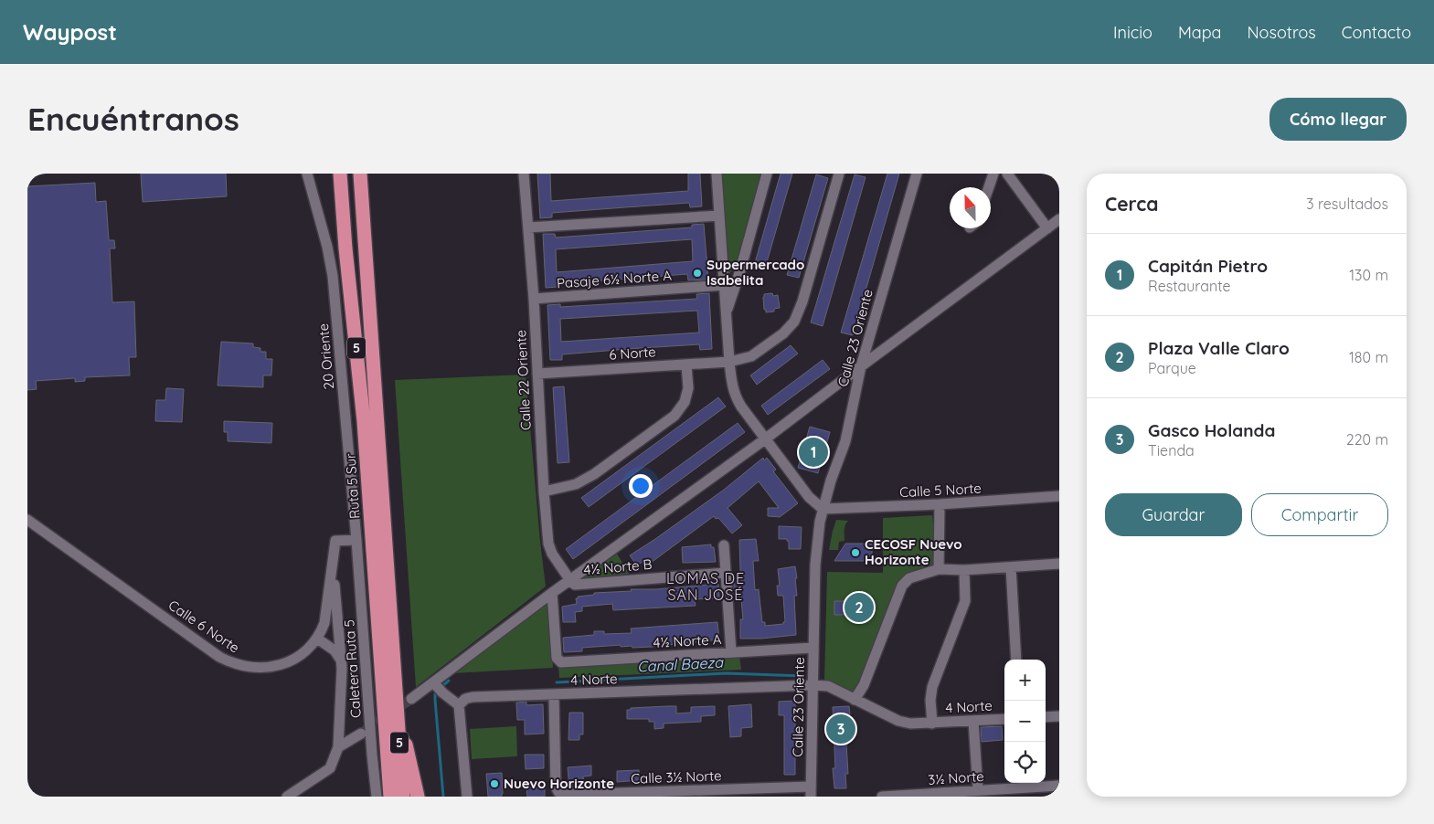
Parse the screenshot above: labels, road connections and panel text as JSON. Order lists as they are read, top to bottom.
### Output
{
  "streets": {
    "highway": ["5", "Ruta 5 Sur"],
    "street": [
      "Pasaje 6½ Norte A",
      "Calle 23 Oriente",
      "6 Norte",
      "20 Oriente",
      "Calle 22 Oriente",
      "Calle 5 Norte",
      "4½ Norte B",
      "Calle 6 Norte",
      "4½ Norte A",
      "Caletera Ruta 5",
      "4 Norte",
      "Calle 3½ Norte",
      "3½ Norte"
    ]
  },
  "crossings": [
    ["Pasaje 6½ Norte A", "Calle 22 Oriente"],
    ["Calle 23 Oriente", "Calle 5 Norte"],
    ["Calle 23 Oriente", "4½ Norte A"],
    ["Calle 23 Oriente", "4 Norte"],
    ["Calle 23 Oriente", "Calle 3½ Norte"],
    ["6 Norte", "Calle 22 Oriente"],
    ["20 Oriente", "Calle 6 Norte"],
    ["20 Oriente", "Caletera Ruta 5"],
    ["Calle 22 Oriente", "4½ Norte B"],
    ["Calle 6 Norte", "Caletera Ruta 5"],
    ["4 Norte", "Calle 3½ Norte"]
  ],
  "districts": ["LOMAS DE SAN JOSÉ"],
  "water": ["Canal Baeza"],
  "places": ["Supermercado Isabelita", "CECOSF Nuevo Horizonte", "Nuevo Horizonte"],
  "north": "top",
  "page": {
    "header": "Waypost",
    "nav": [
      "Inicio",
      "Mapa",
      "Nosotros",
      "Contacto"
    ],
    "buttons": [
      "Cómo llegar",
      ["Guardar", "Compartir"]
    ],
    "title": "Encuéntranos",
    "heading": ["Cerca", "3 resultados"],
    "list": [
      {
        "mark": "1",
        "name": "Capitán Pietro",
        "note": "Restaurante",
        "value": "130 m"
      },
      {
        "mark": "2",
        "name": "Plaza Valle Claro",
        "note": "Parque",
        "value": "180 m"
      },
      {
        "mark": "3",
        "name": "Gasco Holanda",
        "note": "Tienda",
        "value": "220 m"
      }
    ],
    "pins": ["1", "2", "3"],
    "map_buttons": ["+", "−"]
  }
}
